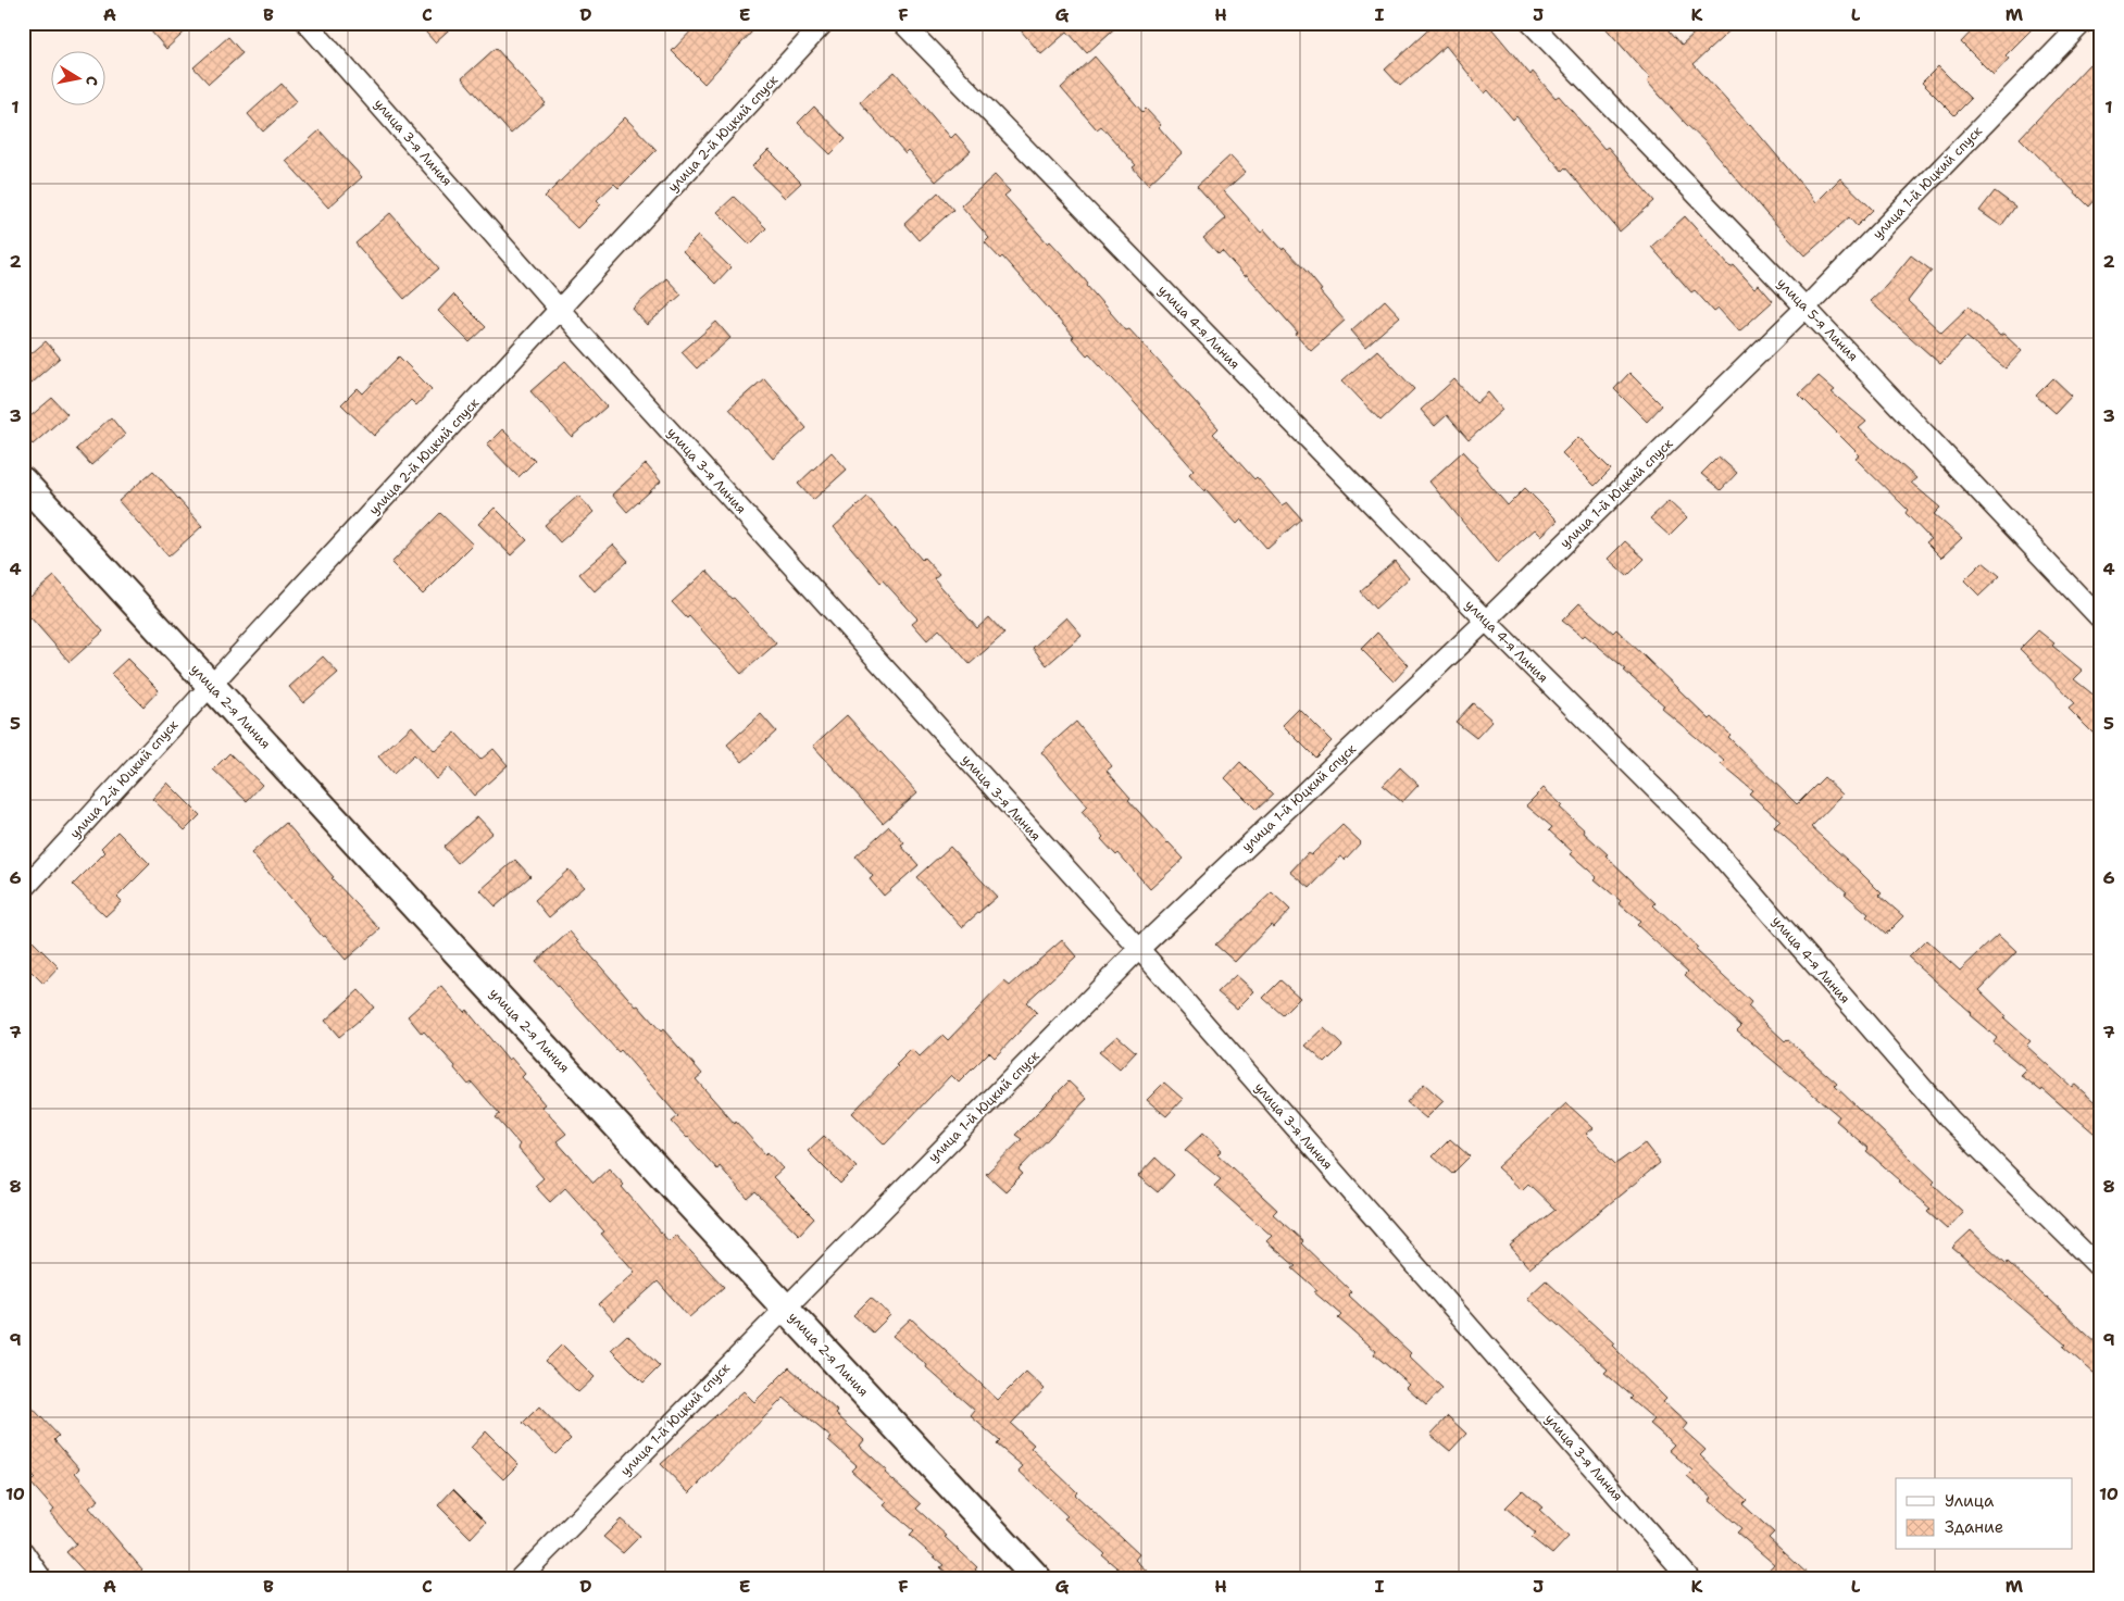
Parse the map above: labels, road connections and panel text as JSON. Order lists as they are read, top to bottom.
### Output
{
  "streets": {
    "street": [
      "улица 2-й Юцкий спуск",
      "улица 3-я Линия",
      "улица 1-й Юцкий спуск",
      "улица 5-я Линия",
      "улица 4-я Линия",
      "улица 2-я Линия"
    ]
  },
  "crossings": [
    ["улица 2-й Юцкий спуск", "улица 3-я Линия"],
    ["улица 2-й Юцкий спуск", "улица 2-я Линия"],
    ["улица 3-я Линия", "улица 1-й Юцкий спуск"],
    ["улица 1-й Юцкий спуск", "улица 5-я Линия"],
    ["улица 1-й Юцкий спуск", "улица 4-я Линия"],
    ["улица 1-й Юцкий спуск", "улица 2-я Линия"]
  ],
  "legend": ["Улица", "Здание"],
  "north": "right",
  "grid": {
    "columns": [
      "A",
      "B",
      "C",
      "D",
      "E",
      "F",
      "G",
      "H",
      "I",
      "J",
      "K",
      "L",
      "M"
    ],
    "rows": [
      "1",
      "2",
      "3",
      "4",
      "5",
      "6",
      "7",
      "8",
      "9",
      "10"
    ]
  }
}
